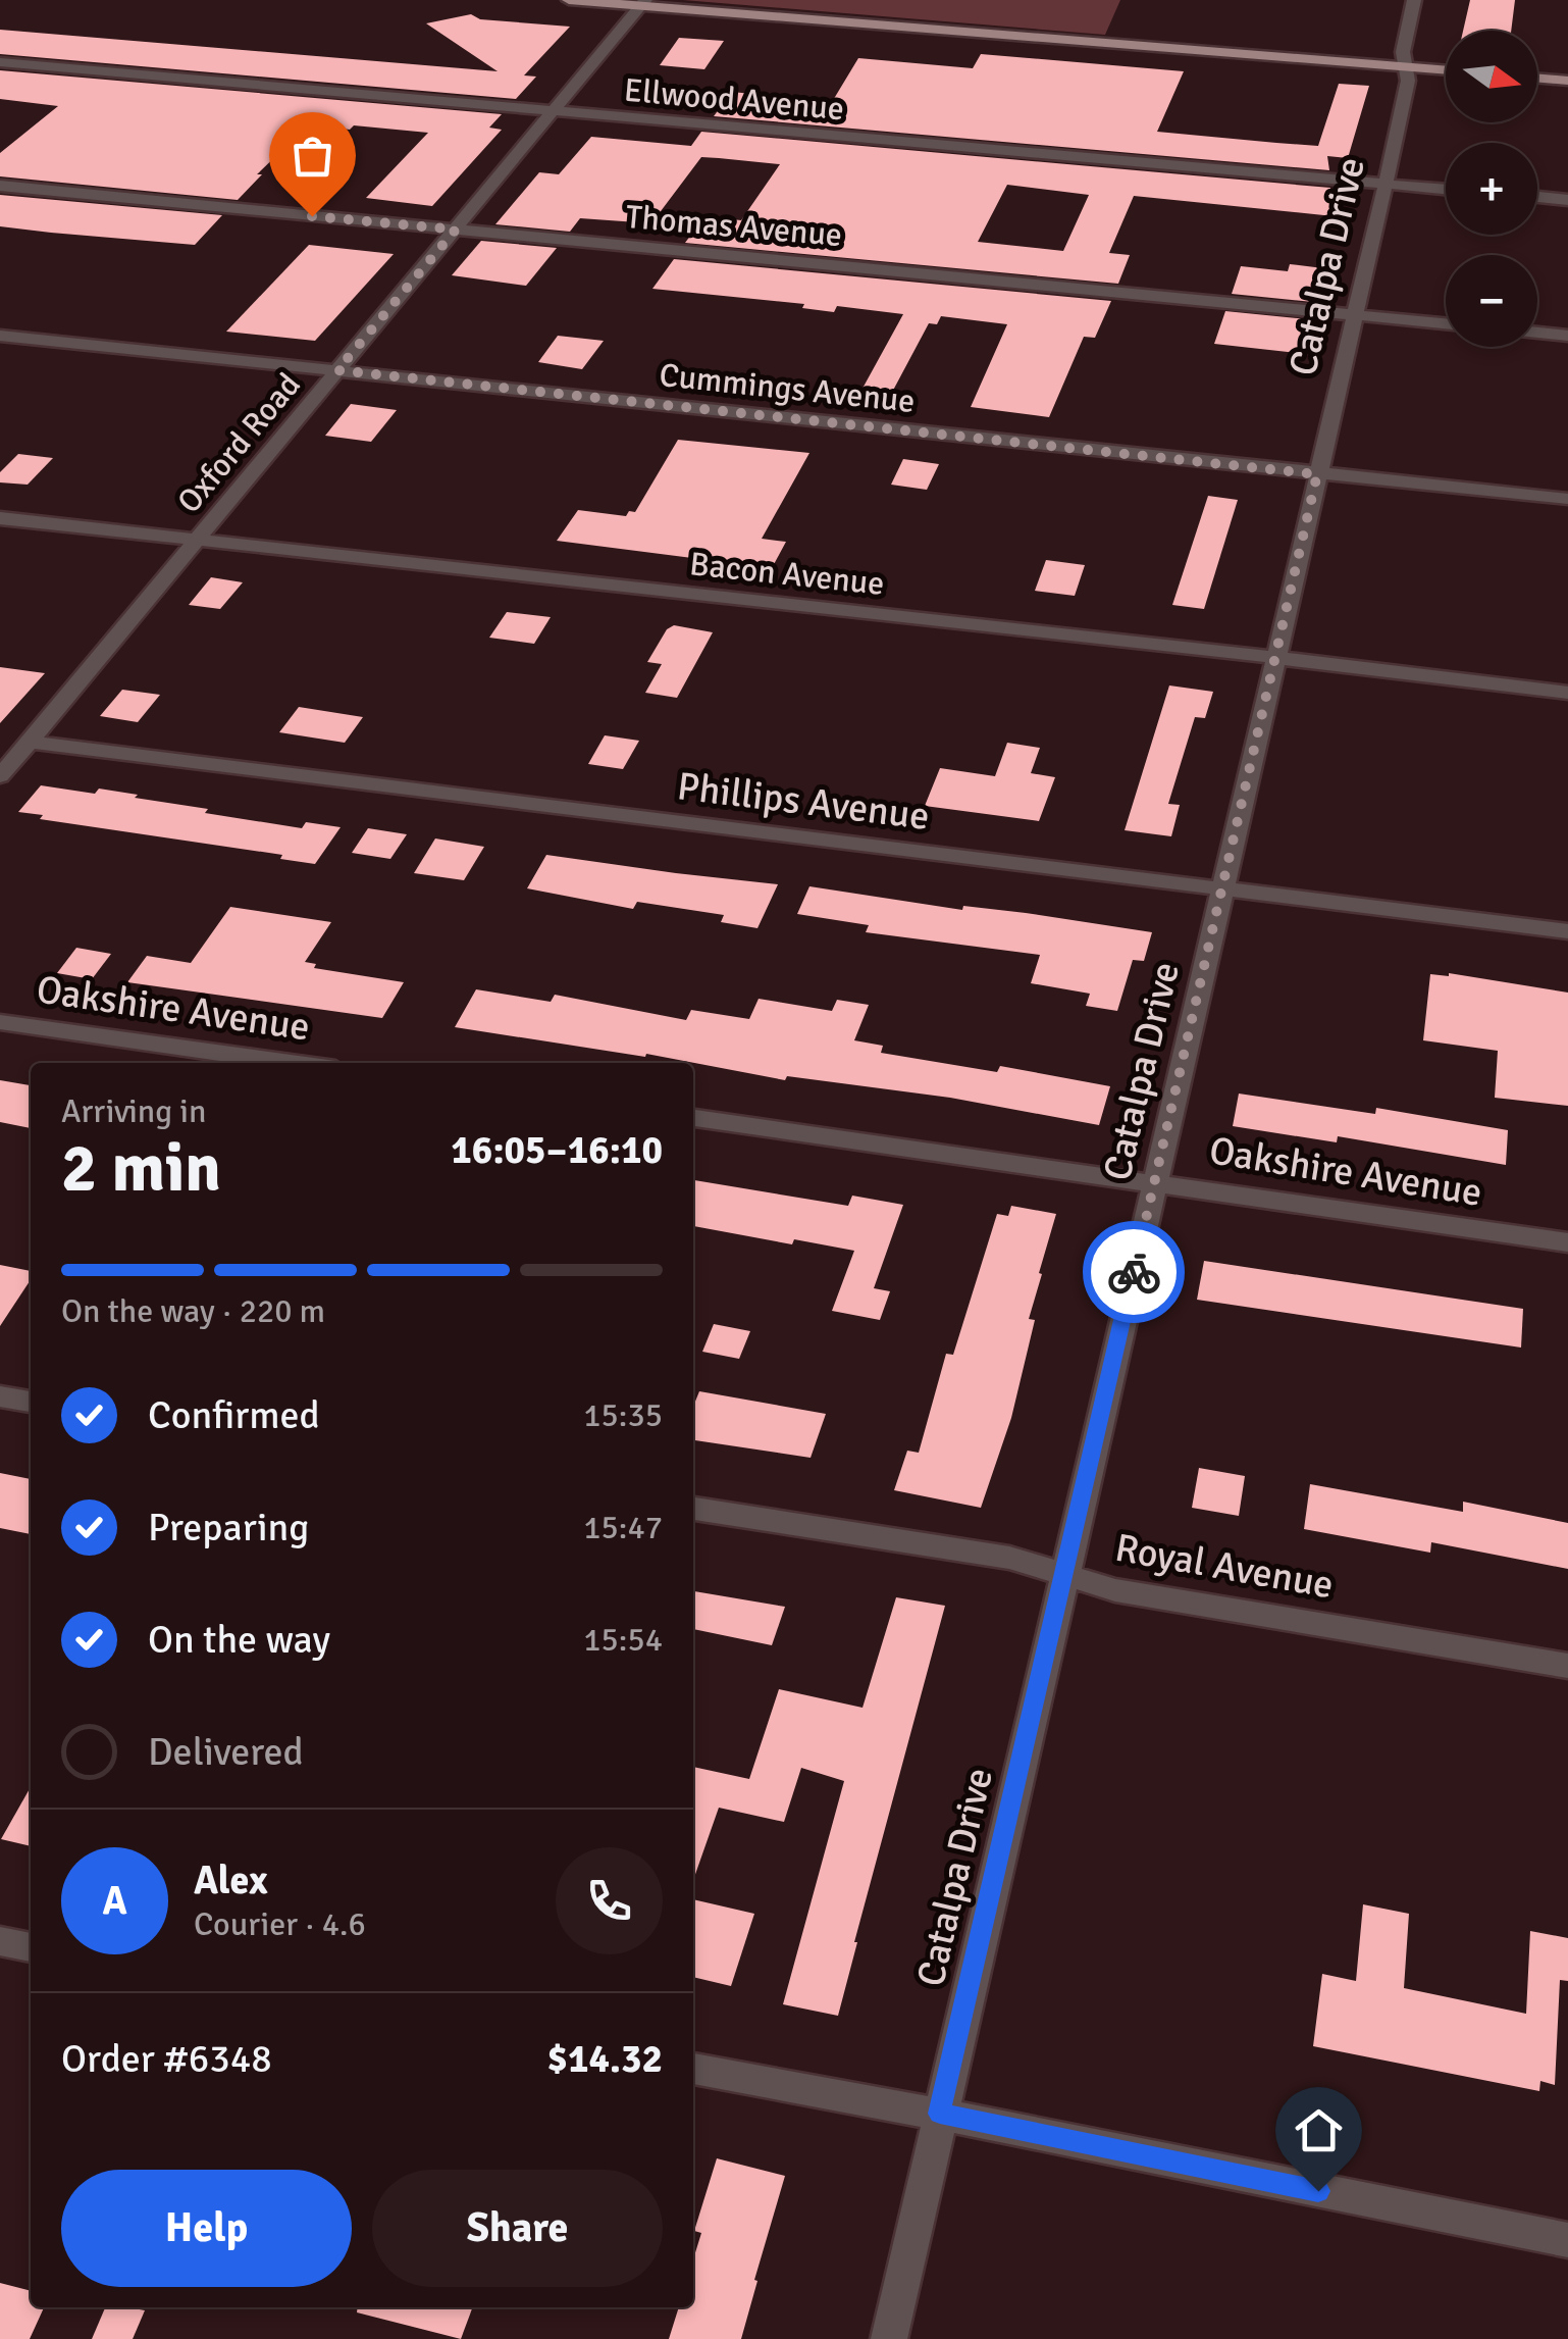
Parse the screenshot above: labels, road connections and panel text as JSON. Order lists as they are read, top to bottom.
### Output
{
  "streets": {
    "street": [
      "Ellwood Avenue",
      "Thomas Avenue",
      "Catalpa Drive",
      "Cummings Avenue",
      "Oxford Road",
      "Bacon Avenue",
      "Phillips Avenue",
      "Oakshire Avenue",
      "Royal Avenue"
    ]
  },
  "crossings": [
    ["Ellwood Avenue", "Catalpa Drive"],
    ["Ellwood Avenue", "Oxford Road"],
    ["Thomas Avenue", "Catalpa Drive"],
    ["Thomas Avenue", "Oxford Road"],
    ["Catalpa Drive", "Cummings Avenue"],
    ["Catalpa Drive", "Bacon Avenue"],
    ["Catalpa Drive", "Phillips Avenue"],
    ["Catalpa Drive", "Oakshire Avenue"],
    ["Catalpa Drive", "Royal Avenue"],
    ["Cummings Avenue", "Oxford Road"],
    ["Oxford Road", "Bacon Avenue"],
    ["Oxford Road", "Phillips Avenue"]
  ],
  "north": "right",
  "page": {
    "map_buttons": ["+", "−"],
    "heading": ["2 min", "Arriving in", "16:05–16:10"],
    "panel": [
      "Alex",
      "Courier · 4.6",
      "Order #6348",
      "$14.32"
    ],
    "bar": "On the way · 220 m",
    "list": [
      ["Confirmed", "15:35"],
      ["Preparing", "15:47"],
      ["On the way", "15:54"],
      "Delivered"
    ],
    "round": "A",
    "buttons": ["Help", "Share"]
  }
}
